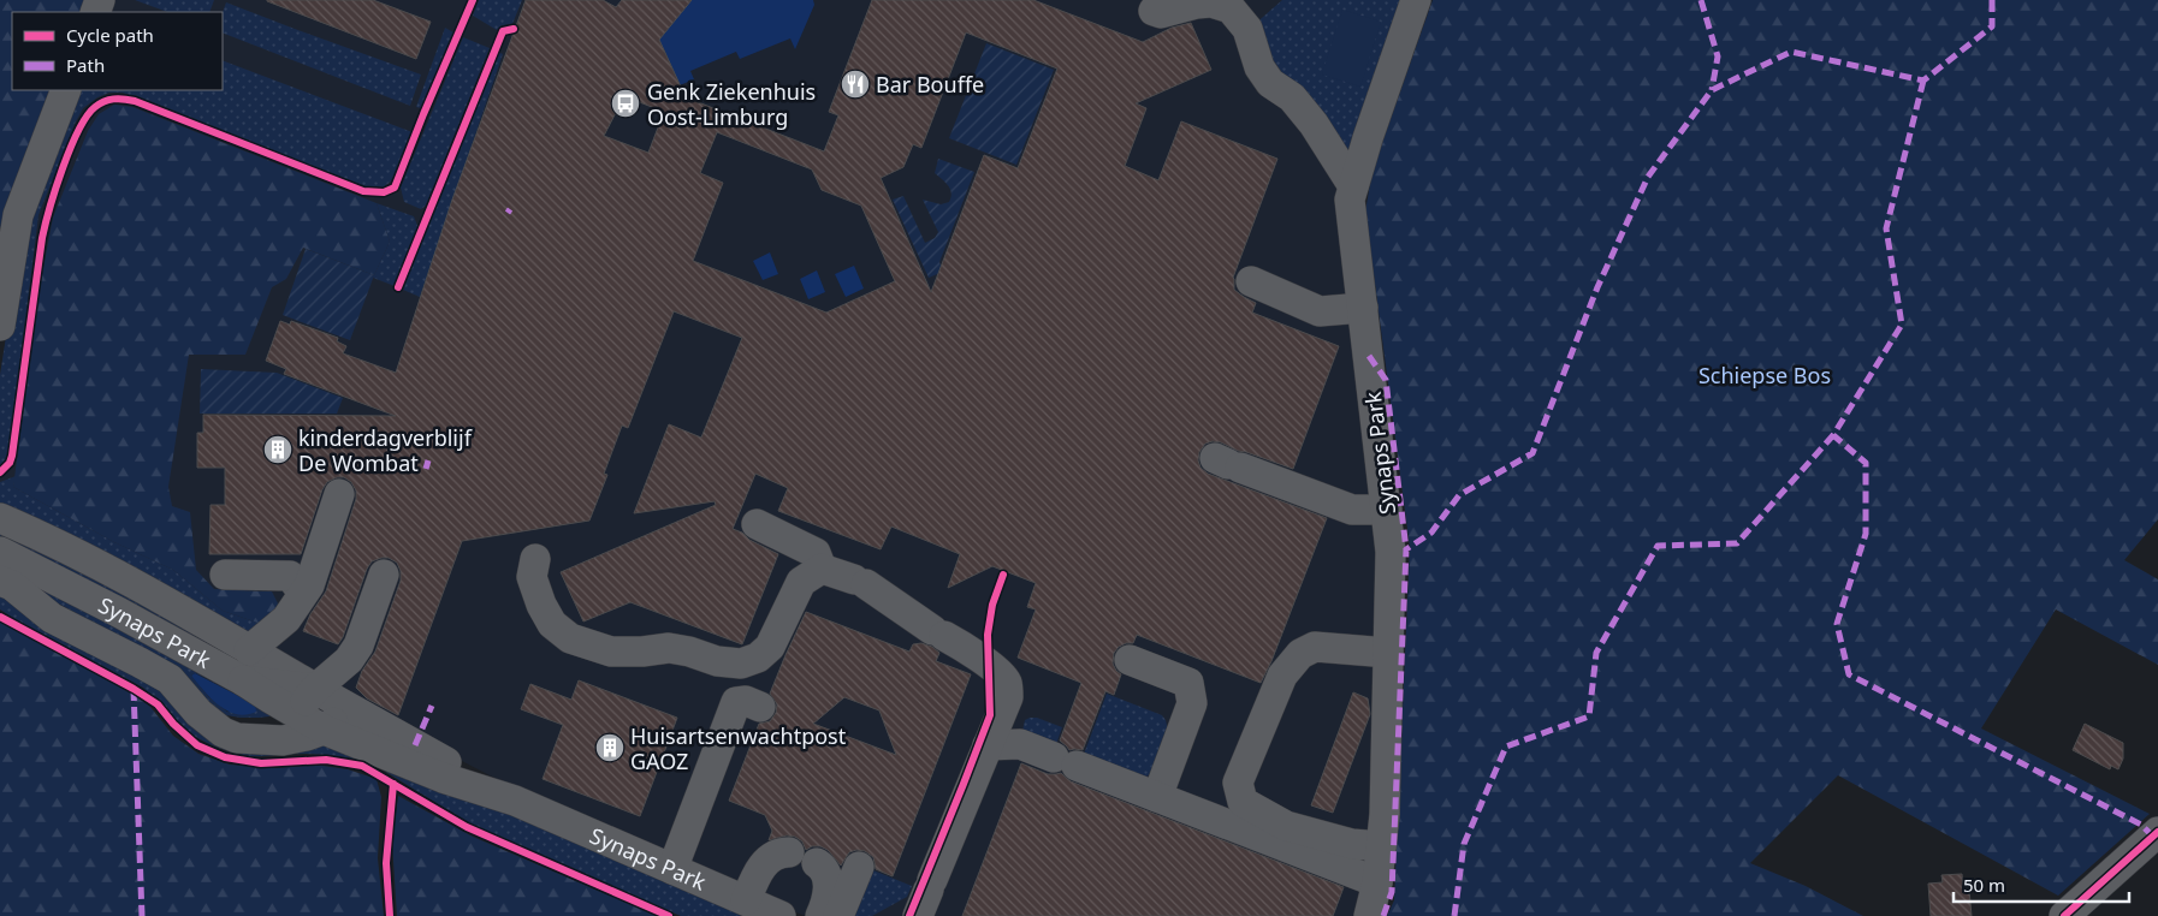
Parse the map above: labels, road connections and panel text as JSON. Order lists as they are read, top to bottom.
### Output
{
  "streets": {
    "street": ["Synaps Park"]
  },
  "parks": ["Schiepse Bos"],
  "places": {
    "restaurant": ["Bar Bouffe"],
    "bus stop": ["Genk Ziekenhuis Oost-Limburg"],
    "building": ["kinderdagverblijf De Wombat", "Huisartsenwachtpost GAOZ"]
  },
  "legend": ["Cycle path", "Path"],
  "scale_bar": "50 m"
}
